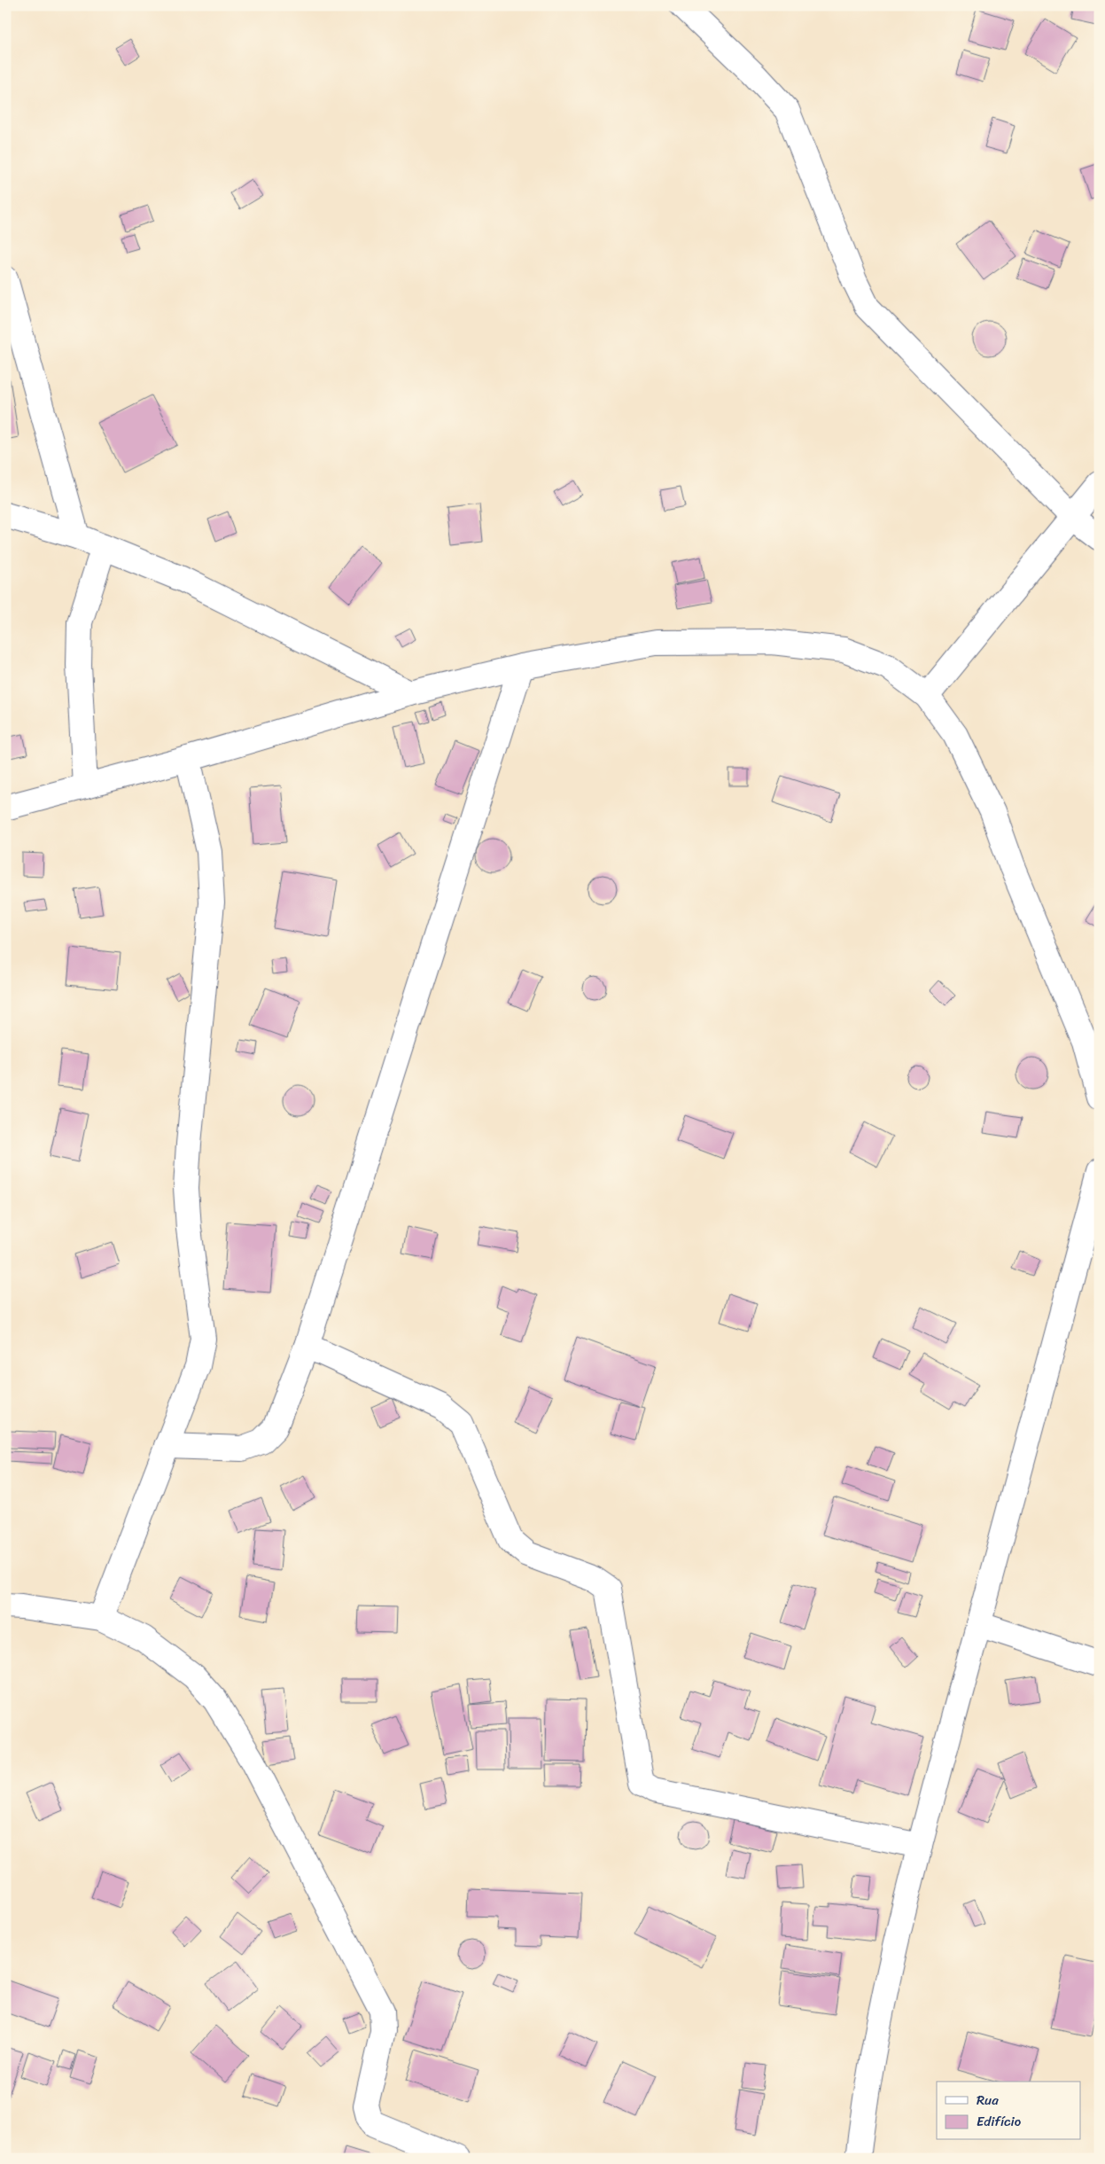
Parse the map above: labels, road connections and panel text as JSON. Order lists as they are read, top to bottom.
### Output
{
  "legend": ["Rua", "Edifício"]
}
